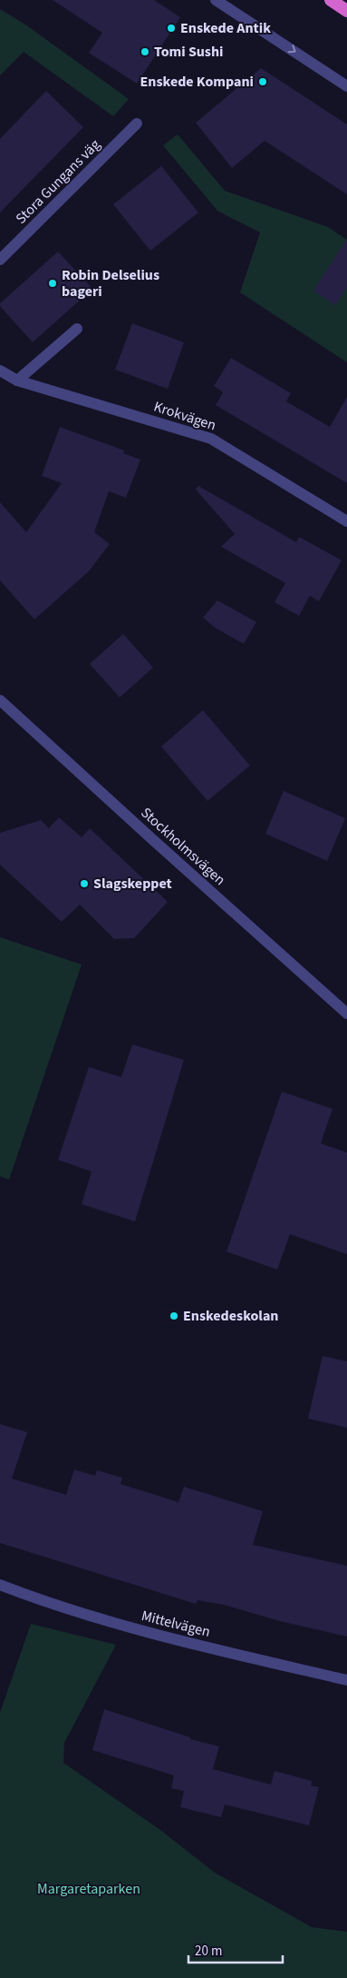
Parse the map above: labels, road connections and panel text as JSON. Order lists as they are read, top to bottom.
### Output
{
  "streets": {
    "street": [
      "Stora Gungans väg",
      "Krokvägen",
      "Stockholmsvägen",
      "Mittelvägen"
    ]
  },
  "parks": ["Margaretaparken"],
  "places": [
    "Enskede Antik",
    "Tomi Sushi",
    "Enskede Kompani",
    "Robin Delselius bageri",
    "Slagskeppet",
    "Enskedeskolan"
  ],
  "scale_bar": "20 m"
}
